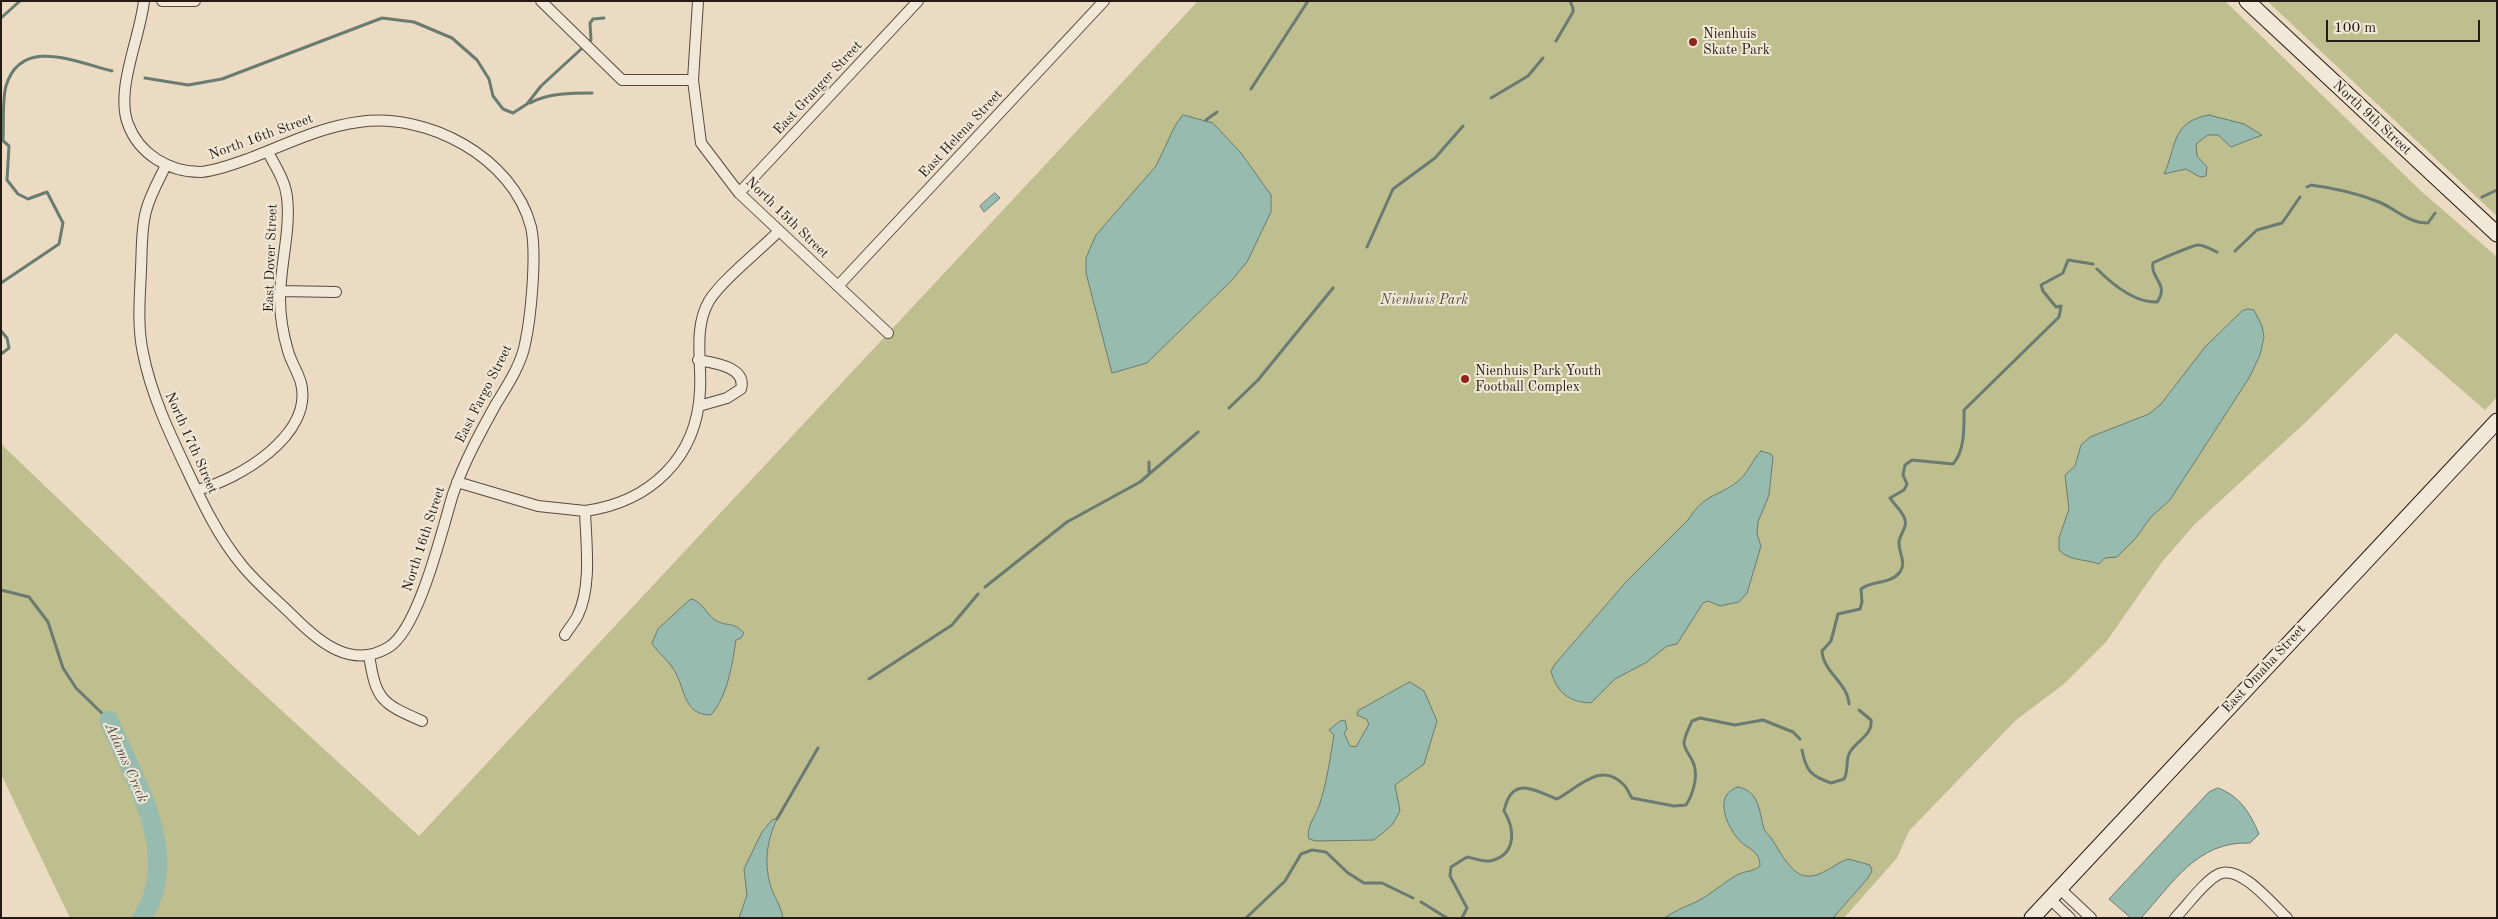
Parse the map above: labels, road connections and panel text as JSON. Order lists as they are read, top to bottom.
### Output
{
  "streets": {
    "street": [
      "East Granger Street",
      "North 9th Street",
      "East Helena Street",
      "North 16th Street",
      "North 15th Street",
      "East Dover Street",
      "East Fargo Street",
      "North 17th Street",
      "East Omaha Street"
    ]
  },
  "crossings": [
    ["East Granger Street", "North 15th Street"],
    ["East Helena Street", "North 15th Street"],
    ["North 16th Street", "East Dover Street"],
    ["North 16th Street", "East Fargo Street"],
    ["North 16th Street", "North 17th Street"],
    ["East Dover Street", "North 17th Street"]
  ],
  "water": ["Adams Creek"],
  "parks": ["Nienhuis Park"],
  "places": ["Nienhuis Skate Park", "Nienhuis Park Youth Football Complex"],
  "scale_bar": "100 m"
}
